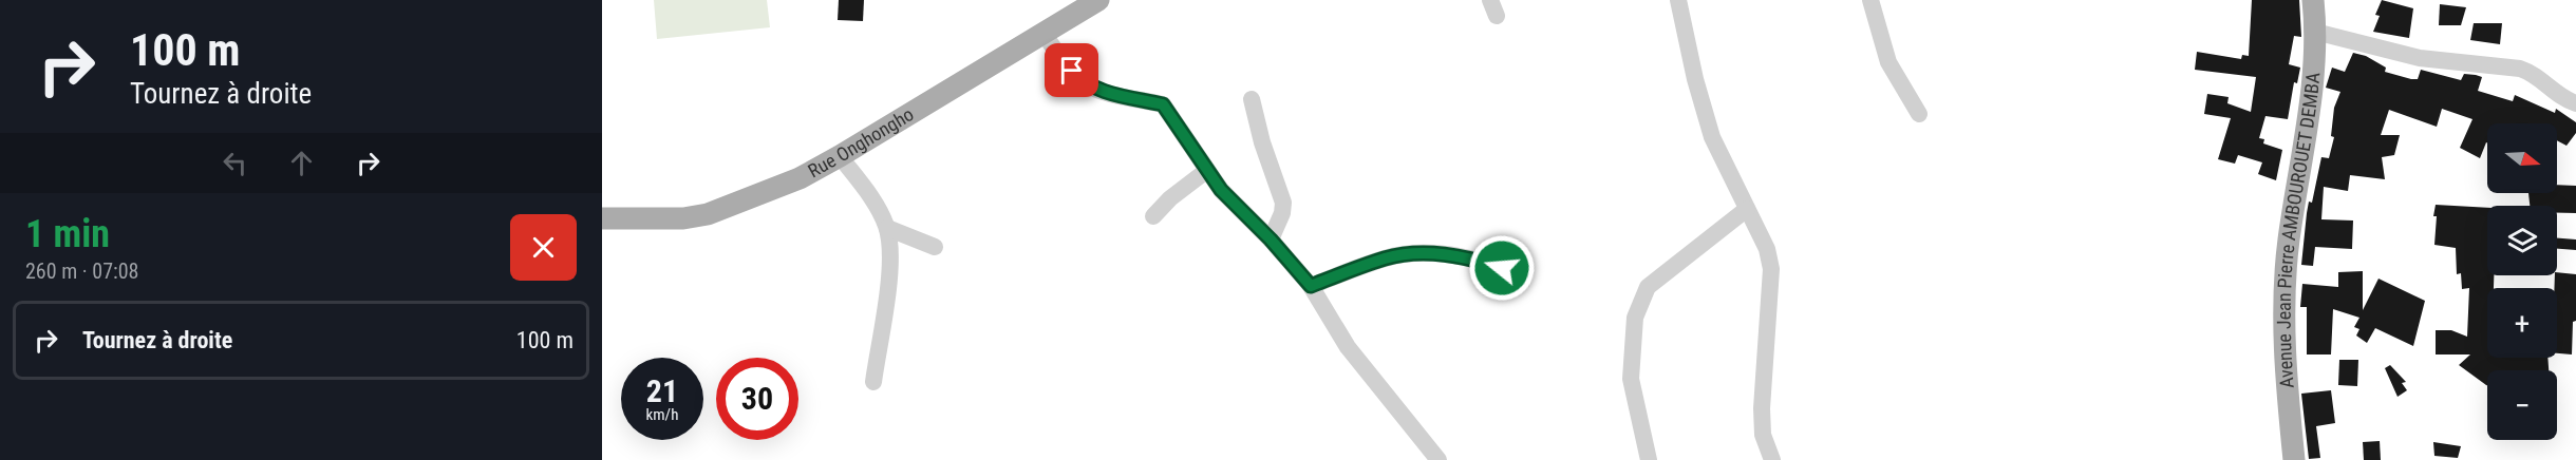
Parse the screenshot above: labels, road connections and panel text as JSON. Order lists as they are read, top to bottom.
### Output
{
  "streets": {
    "main road": ["Rue Onghongho", "Avenue Jean Pierre AMBOUROUET DEMBA"]
  },
  "north": "right",
  "page": {
    "turn": ["100 m", "Tournez à droite"],
    "map_buttons": ["+", "−"],
    "heading": ["1 min", "260 m · 07:08"],
    "list": [
      {
        "name": "Tournez à droite",
        "value": "100 m"
      }
    ],
    "speed": "21 km/h",
    "limit": "30"
  }
}
